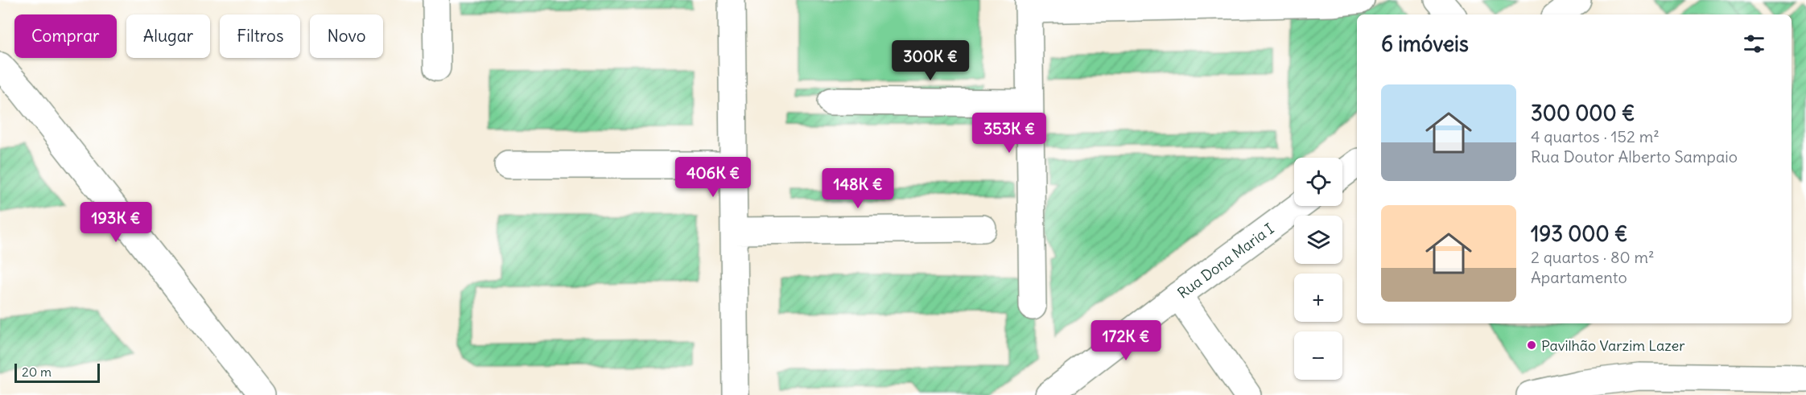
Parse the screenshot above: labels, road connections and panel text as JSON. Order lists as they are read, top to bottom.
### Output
{
  "streets": {
    "street": ["Rua Dona Maria I"]
  },
  "places": ["Pavilhão Varzim Lazer"],
  "scale_bar": "20 m",
  "page": {
    "chip": [
      "Comprar",
      "Alugar",
      "Filtros",
      "Novo"
    ],
    "heading": "6 imóveis",
    "price": [
      "300K €",
      "353K €",
      "406K €",
      "148K €",
      "193K €",
      "172K €"
    ],
    "list": [
      {
        "name": "300 000 €",
        "note": "4 quartos · 152 m² · Rua Doutor Alberto Sampaio"
      },
      {
        "name": "193 000 €",
        "note": "2 quartos · 80 m² · Apartamento"
      }
    ],
    "map_buttons": ["+", "−"],
    "scale": "20 m"
  }
}
